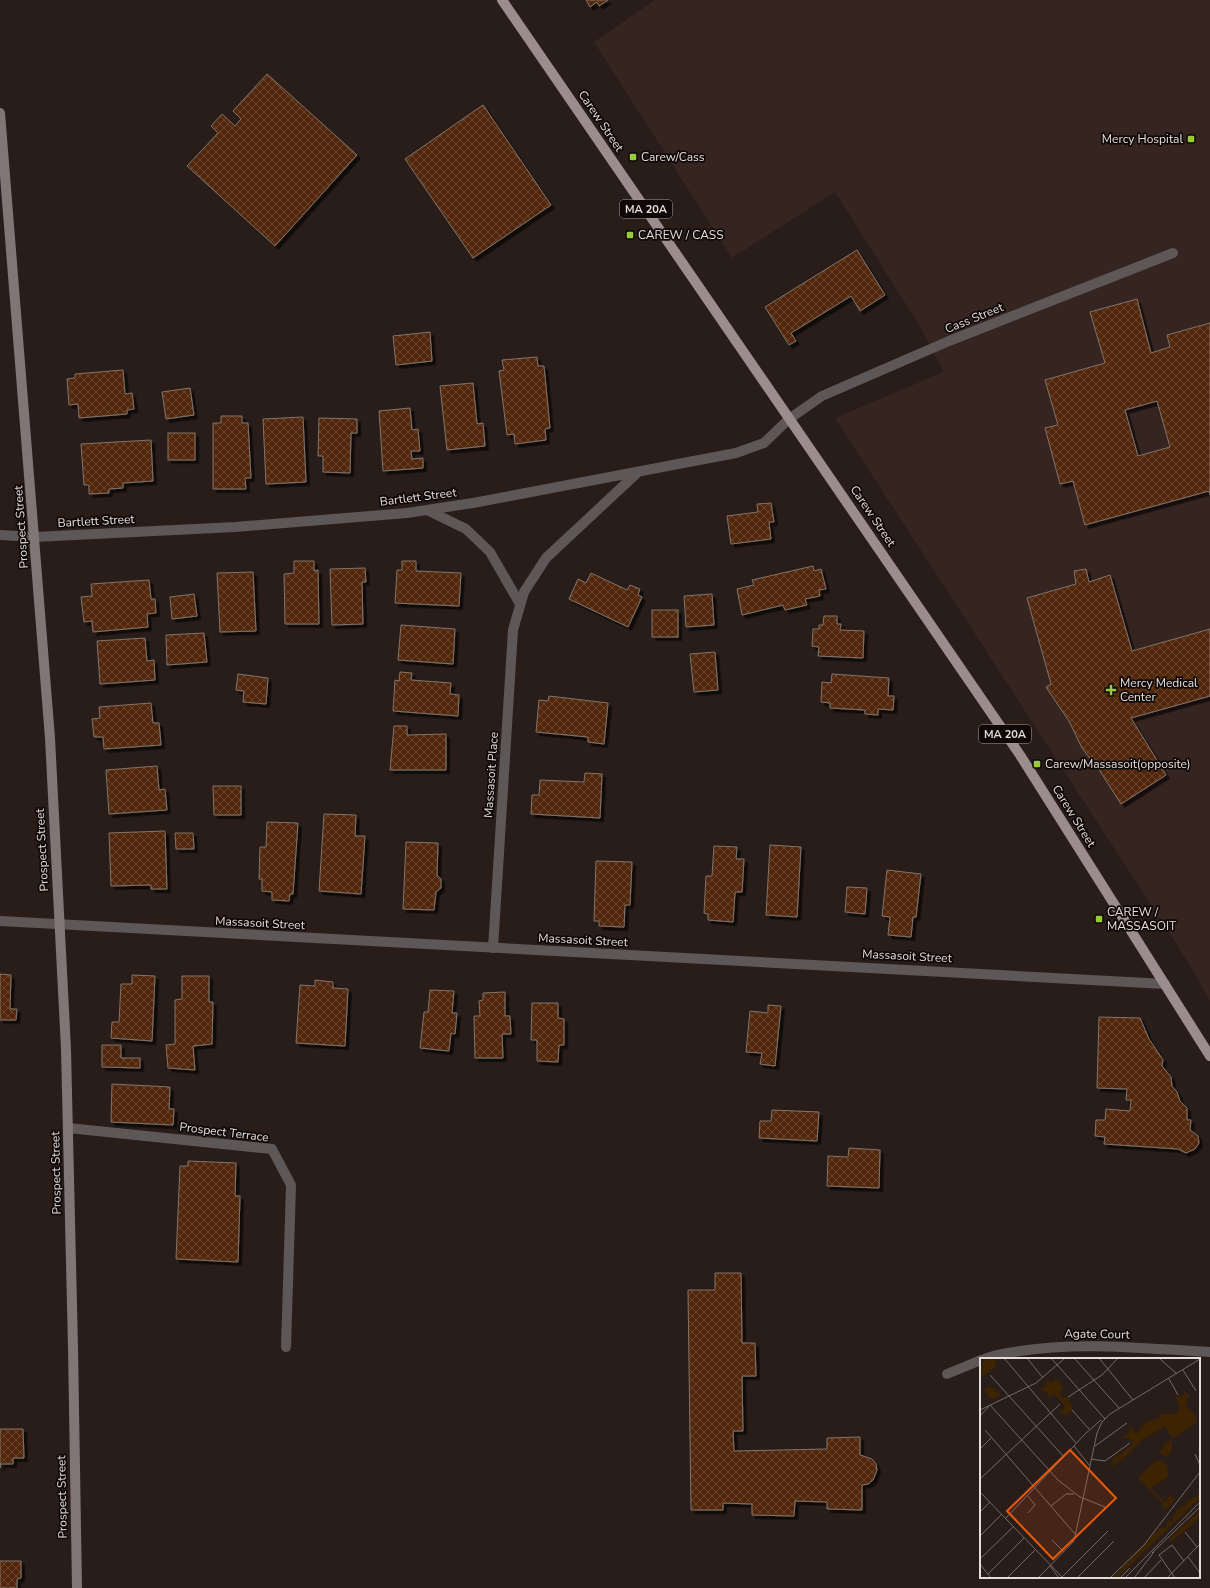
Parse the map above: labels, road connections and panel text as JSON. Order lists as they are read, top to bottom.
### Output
{
  "streets": {
    "main road": ["Carew Street", "MA 20A", "Prospect Street"],
    "street": [
      "Cass Street",
      "Bartlett Street",
      "Massasoit Place",
      "Massasoit Street",
      "Prospect Terrace",
      "Agate Court"
    ]
  },
  "crossings": [
    ["Carew Street", "Cass Street"],
    ["Carew Street", "Bartlett Street"],
    ["Carew Street", "Massasoit Street"],
    ["Cass Street", "Bartlett Street"],
    ["Bartlett Street", "Prospect Street"],
    ["Bartlett Street", "Massasoit Place"],
    ["Prospect Street", "Massasoit Street"],
    ["Prospect Street", "Prospect Terrace"],
    ["Massasoit Place", "Massasoit Street"]
  ],
  "places": {
    "transit": [
      "Mercy Hospital",
      "Carew/Cass",
      "CAREW / CASS",
      "Carew/Massasoit(opposite)",
      "CAREW / MASSASOIT"
    ],
    "health": ["Mercy Medical Center"]
  }
}
